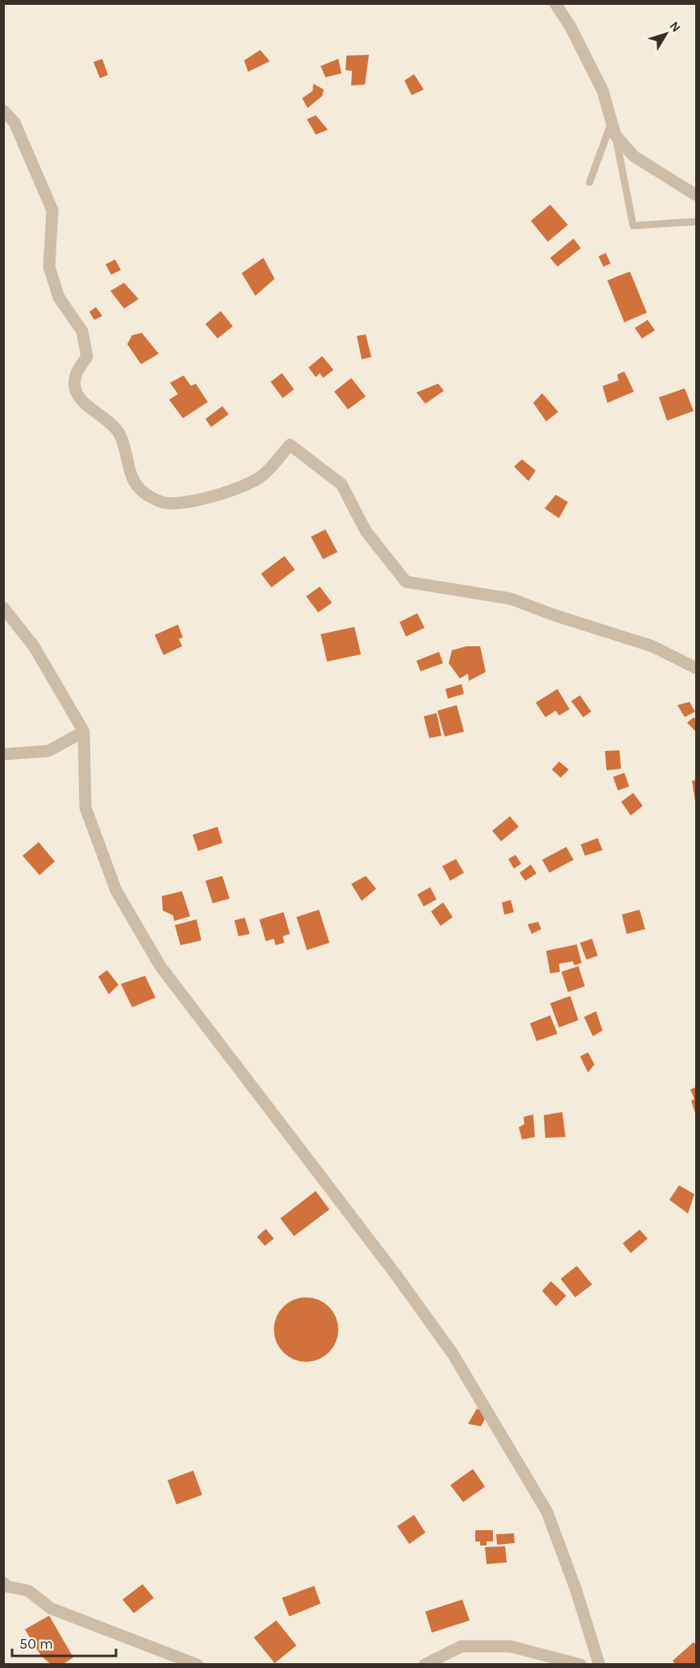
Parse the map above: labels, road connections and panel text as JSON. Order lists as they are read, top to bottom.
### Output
{
  "scale_bar": "50 m",
  "north": "top right"
}
